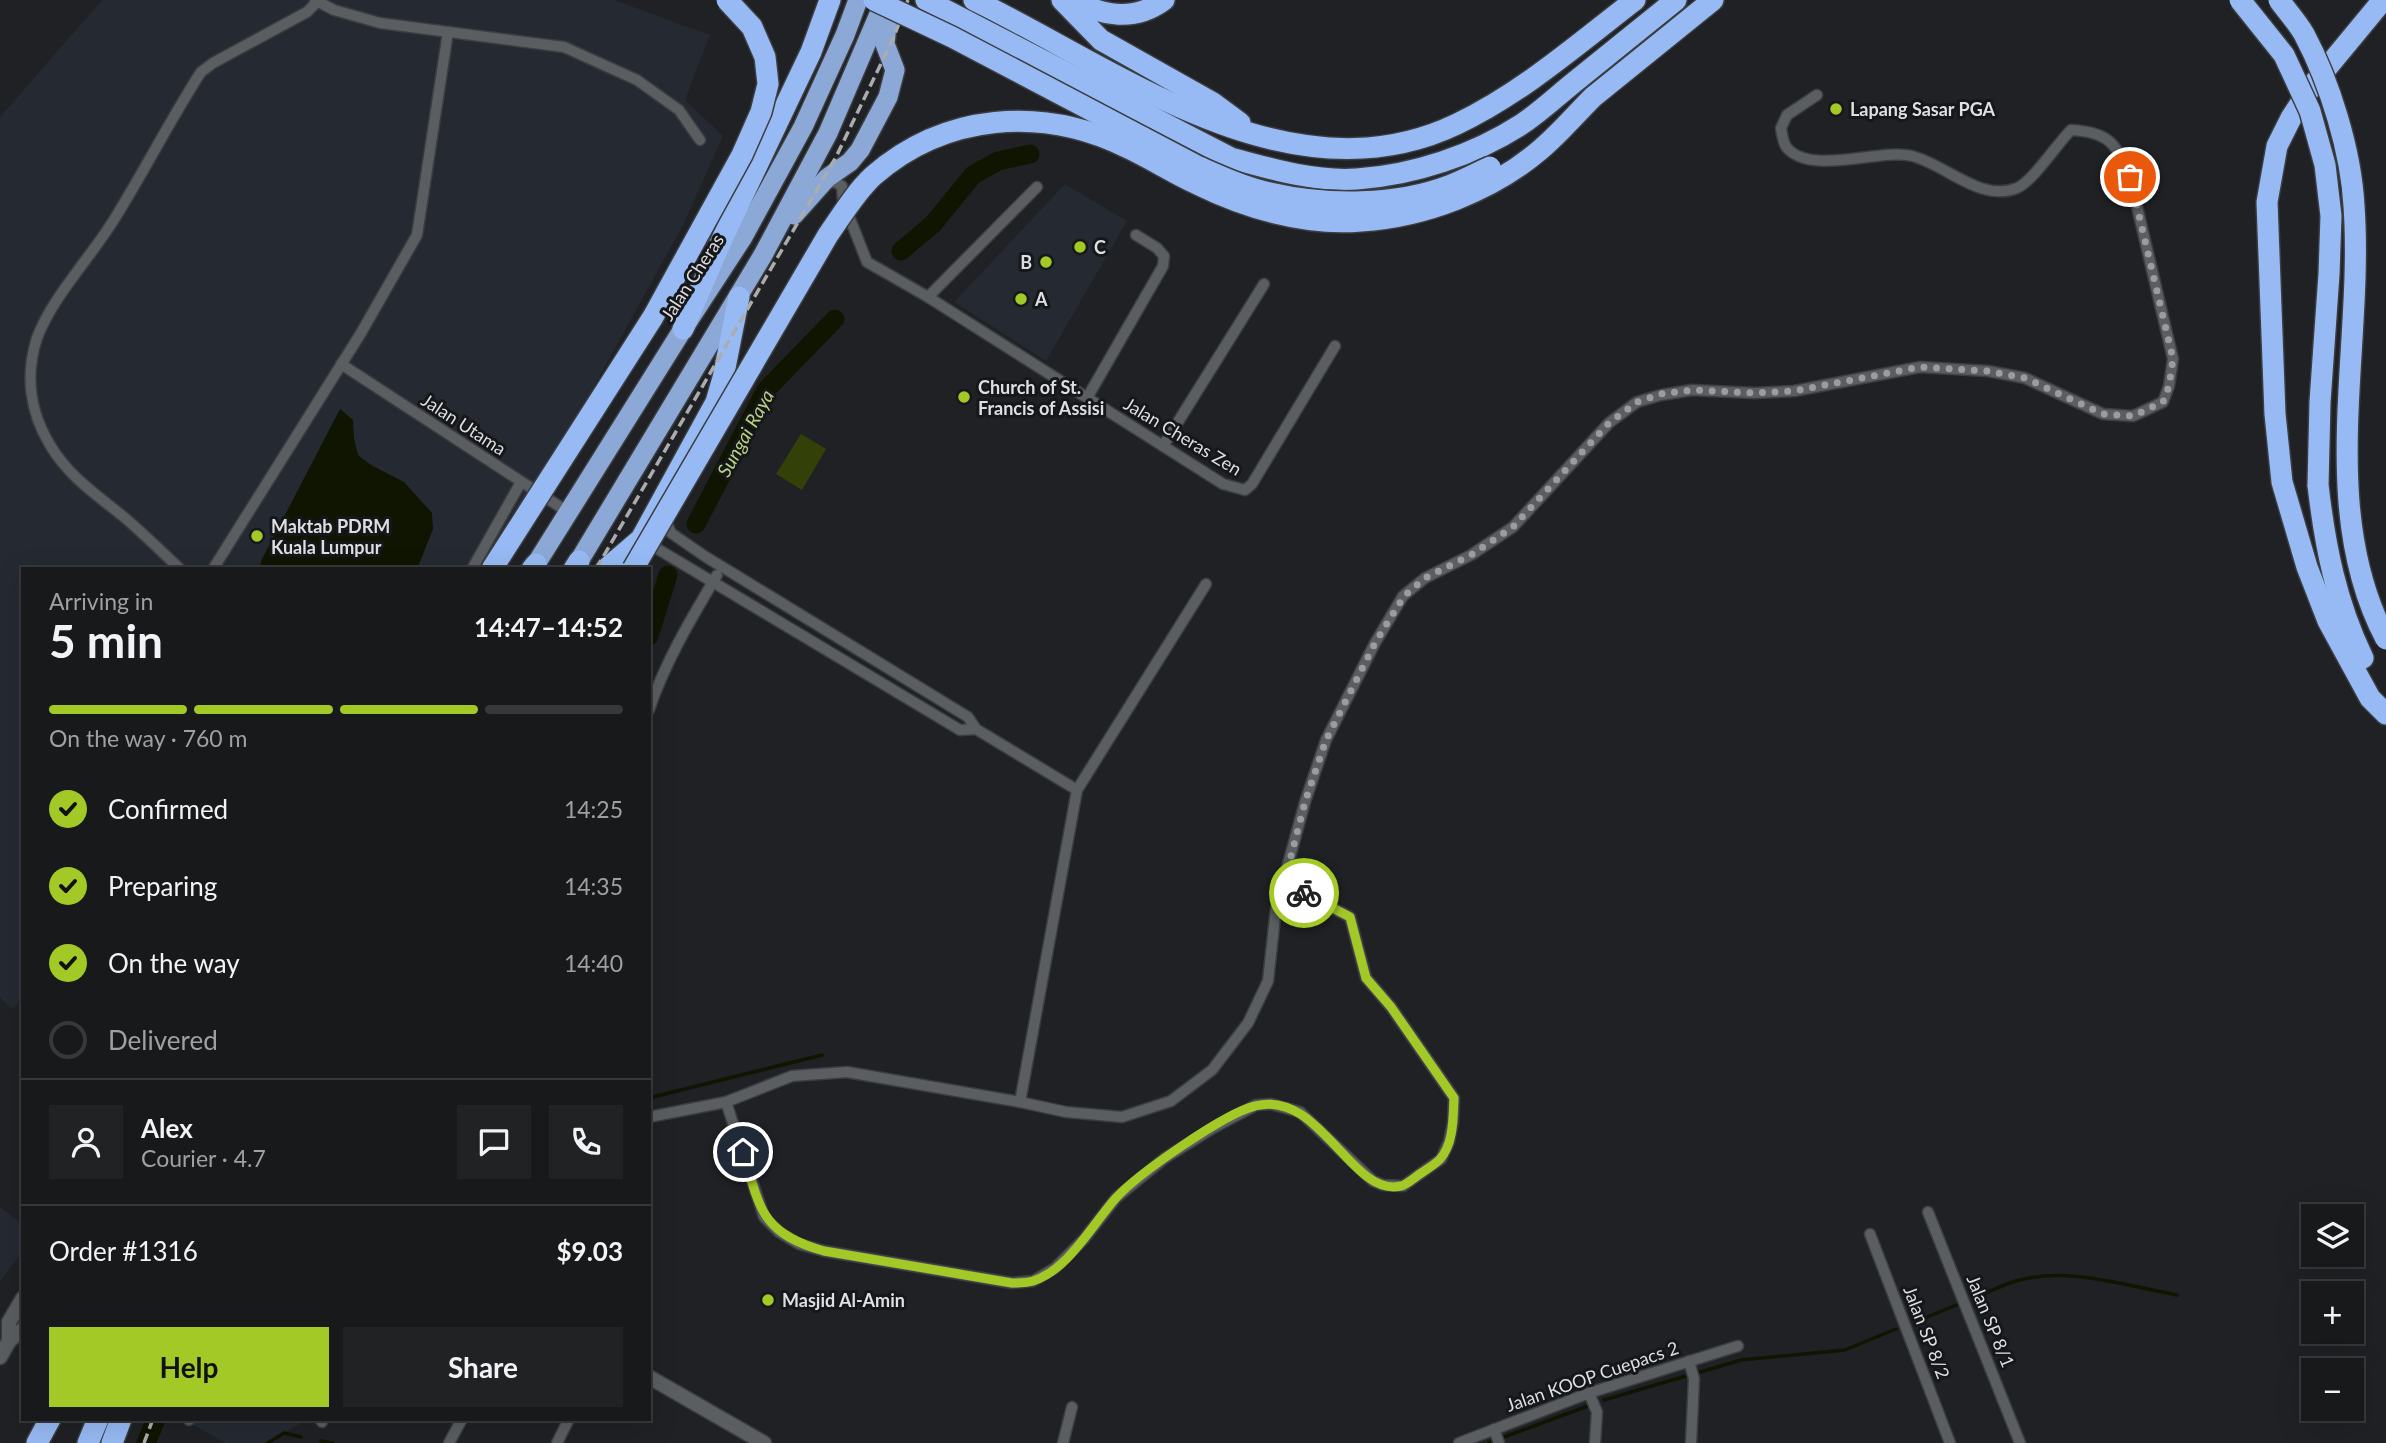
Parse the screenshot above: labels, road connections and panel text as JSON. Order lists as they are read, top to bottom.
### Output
{
  "streets": {
    "highway": ["Jalan Cheras"],
    "street": [
      "Jalan Utama",
      "Jalan Cheras Zen",
      "Jalan SP 8/1",
      "Jalan SP 8/2",
      "Jalan KOOP Cuepacs 2"
    ]
  },
  "crossings": [
    ["Jalan Cheras", "Jalan Utama"]
  ],
  "water": ["Sungai Raya"],
  "places": [
    "Lapang Sasar PGA",
    "C",
    "B",
    "A",
    "Church of St. Francis of Assisi",
    "Maktab PDRM Kuala Lumpur",
    "Masjid Al-Amin"
  ],
  "page": {
    "heading": ["5 min", "Arriving in", "14:47–14:52"],
    "panel": [
      "Alex",
      "Courier · 4.7",
      "Order #1316",
      "$9.03"
    ],
    "bar": "On the way · 760 m",
    "list": [
      ["Confirmed", "14:25"],
      ["Preparing", "14:35"],
      ["On the way", "14:40"],
      "Delivered"
    ],
    "map_buttons": ["+", "−"],
    "buttons": ["Help", "Share"]
  }
}
